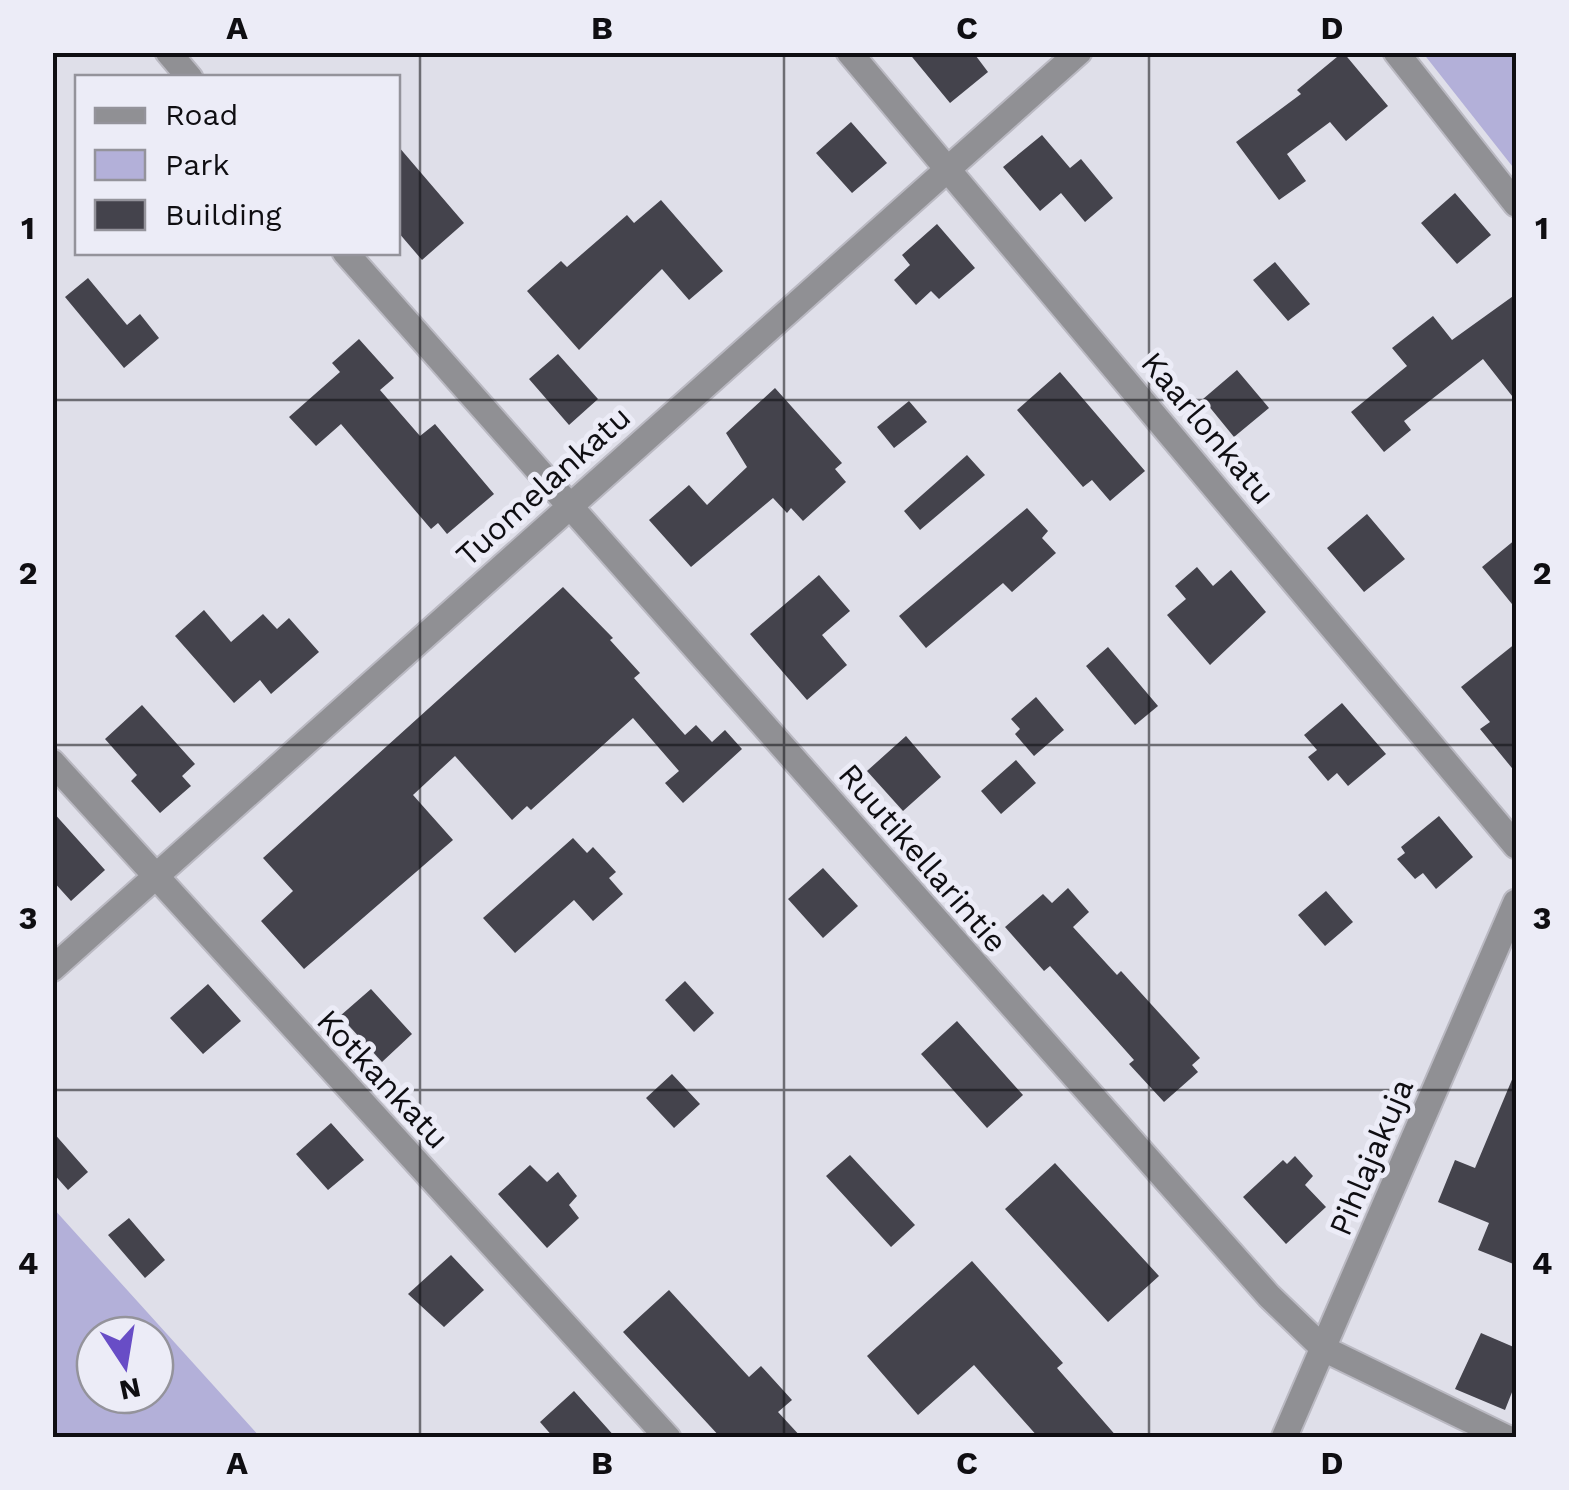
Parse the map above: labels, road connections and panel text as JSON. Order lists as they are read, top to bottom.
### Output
{
  "streets": {
    "street": [
      "Kaarlonkatu",
      "Tuomelankatu",
      "Ruutikellarintie",
      "Kotkankatu",
      "Pihlajakuja"
    ]
  },
  "crossings": [
    ["Kaarlonkatu", "Tuomelankatu"],
    ["Tuomelankatu", "Ruutikellarintie"],
    ["Tuomelankatu", "Kotkankatu"],
    ["Ruutikellarintie", "Pihlajakuja"]
  ],
  "legend": ["Road", "Park", "Building"],
  "north": "bottom",
  "grid": {
    "columns": [
      "A",
      "B",
      "C",
      "D"
    ],
    "rows": [
      "1",
      "2",
      "3",
      "4"
    ]
  }
}
